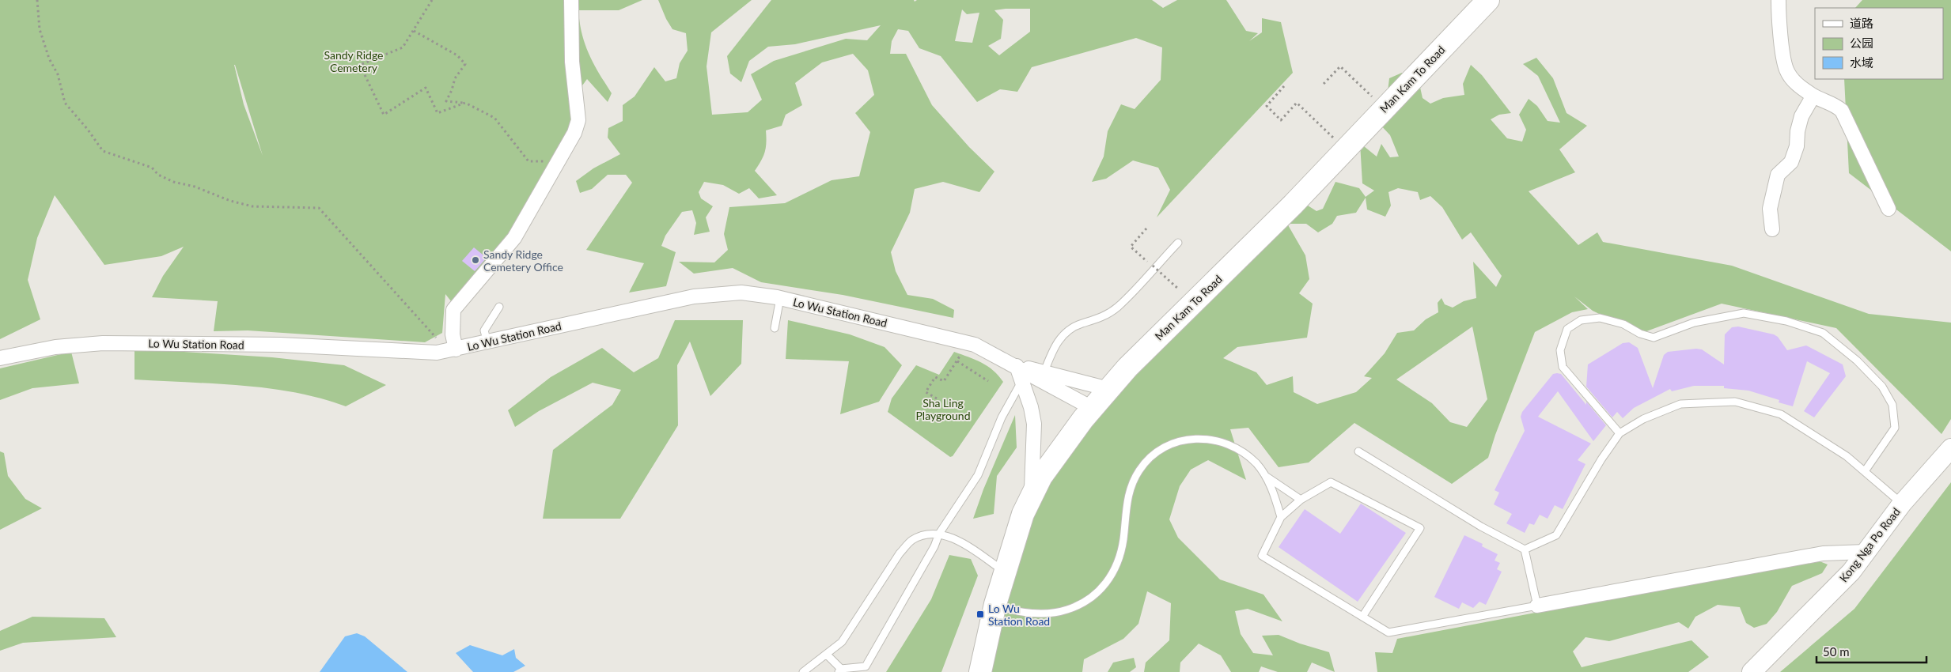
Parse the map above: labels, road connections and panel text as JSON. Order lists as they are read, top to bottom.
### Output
{
  "streets": {
    "main road": ["Man Kam To Road"],
    "street": ["Lo Wu Station Road", "Kong Nga Po Road"]
  },
  "crossings": [
    ["Man Kam To Road", "Lo Wu Station Road"]
  ],
  "parks": ["Sandy Ridge Cemetery", "Sha Ling Playground"],
  "places": {
    "other": ["Sandy Ridge Cemetery Office"],
    "transit": ["Lo Wu Station Road"]
  },
  "legend": ["道路", "公园", "水域"],
  "scale_bar": "50 m"
}
